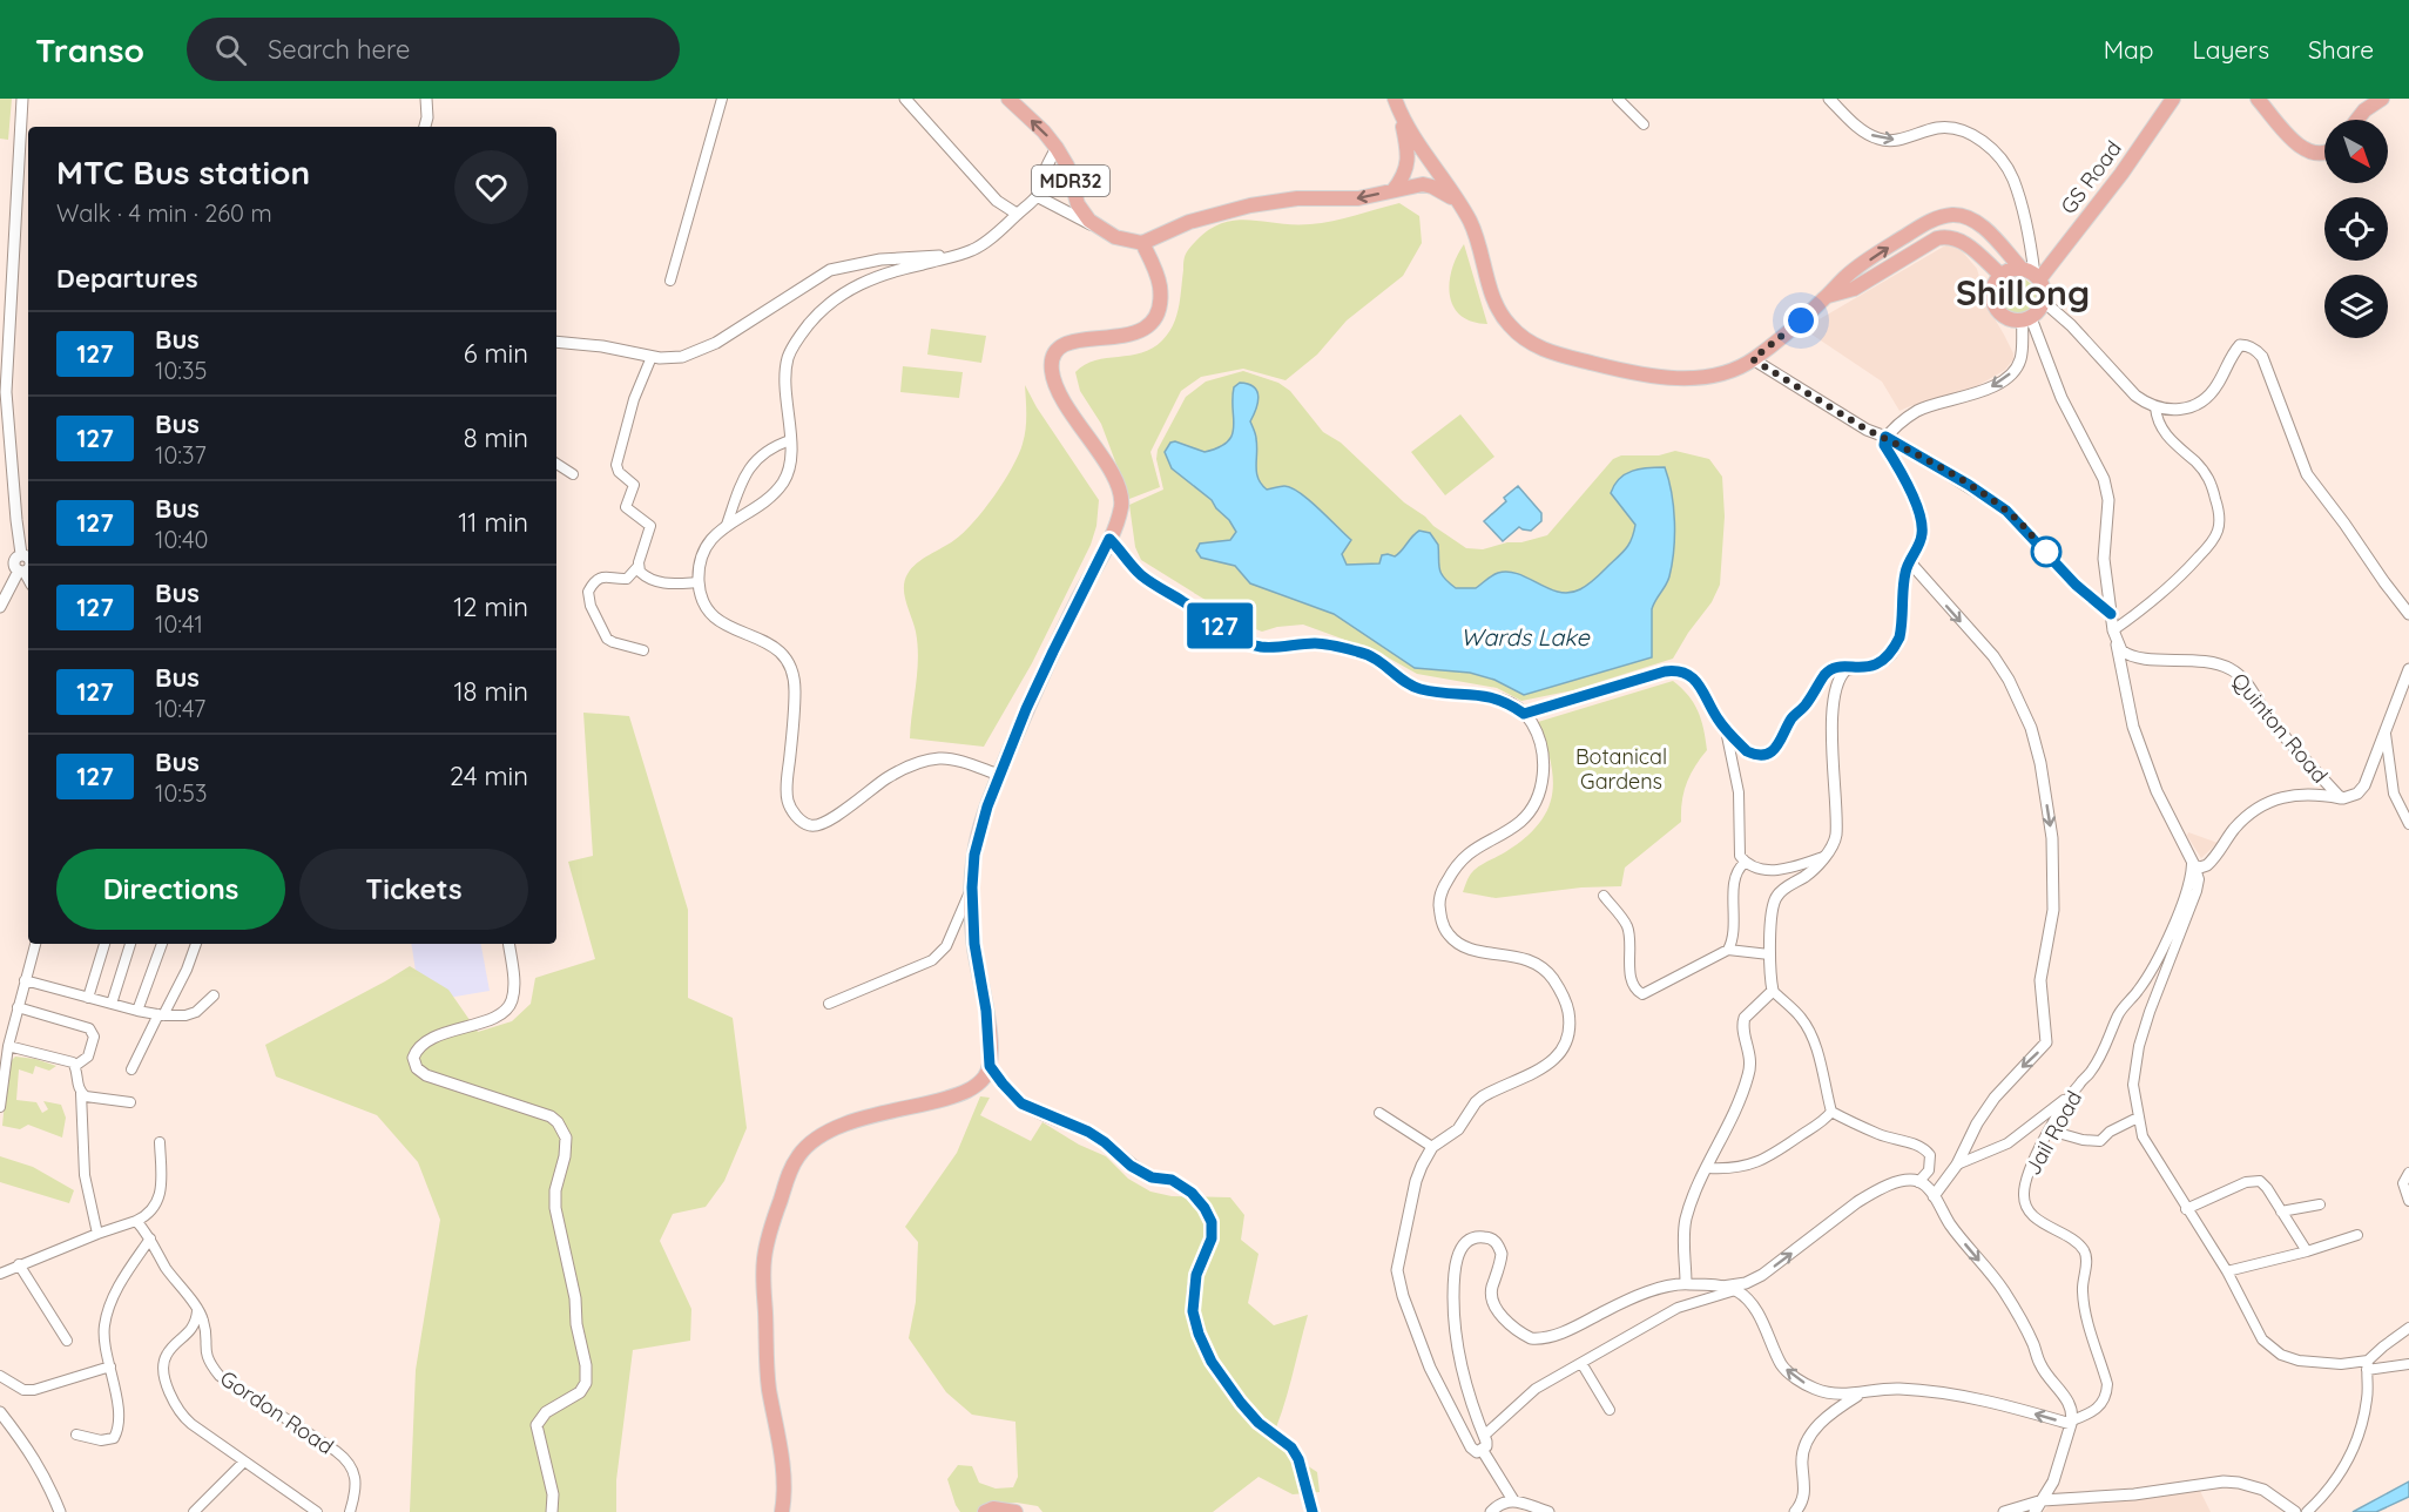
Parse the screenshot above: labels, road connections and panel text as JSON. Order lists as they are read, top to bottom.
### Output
{
  "streets": {
    "main road": ["GS Road", "MDR32"],
    "street": ["Quinton Road", "Jail Road", "Gordon Road"]
  },
  "districts": ["Shillong"],
  "water": ["Wards Lake"],
  "parks": ["Botanical Gardens"],
  "lines": ["bus line 127"],
  "north": "bottom right",
  "page": {
    "header": "Transo",
    "search": "Search here",
    "nav": ["Map", "Layers", "Share"],
    "on_map": "127",
    "heading": [
      ["MTC Bus station", "Walk · 4 min · 260 m"],
      "Departures"
    ],
    "list": [
      {
        "mark": "127",
        "name": "Bus",
        "note": "10:35",
        "value": "6 min"
      },
      {
        "mark": "127",
        "name": "Bus",
        "note": "10:37",
        "value": "8 min"
      },
      {
        "mark": "127",
        "name": "Bus",
        "note": "10:40",
        "value": "11 min"
      },
      {
        "mark": "127",
        "name": "Bus",
        "note": "10:41",
        "value": "12 min"
      },
      {
        "mark": "127",
        "name": "Bus",
        "note": "10:47",
        "value": "18 min"
      },
      {
        "mark": "127",
        "name": "Bus",
        "note": "10:53",
        "value": "24 min"
      }
    ],
    "buttons": ["Directions", "Tickets"]
  }
}
